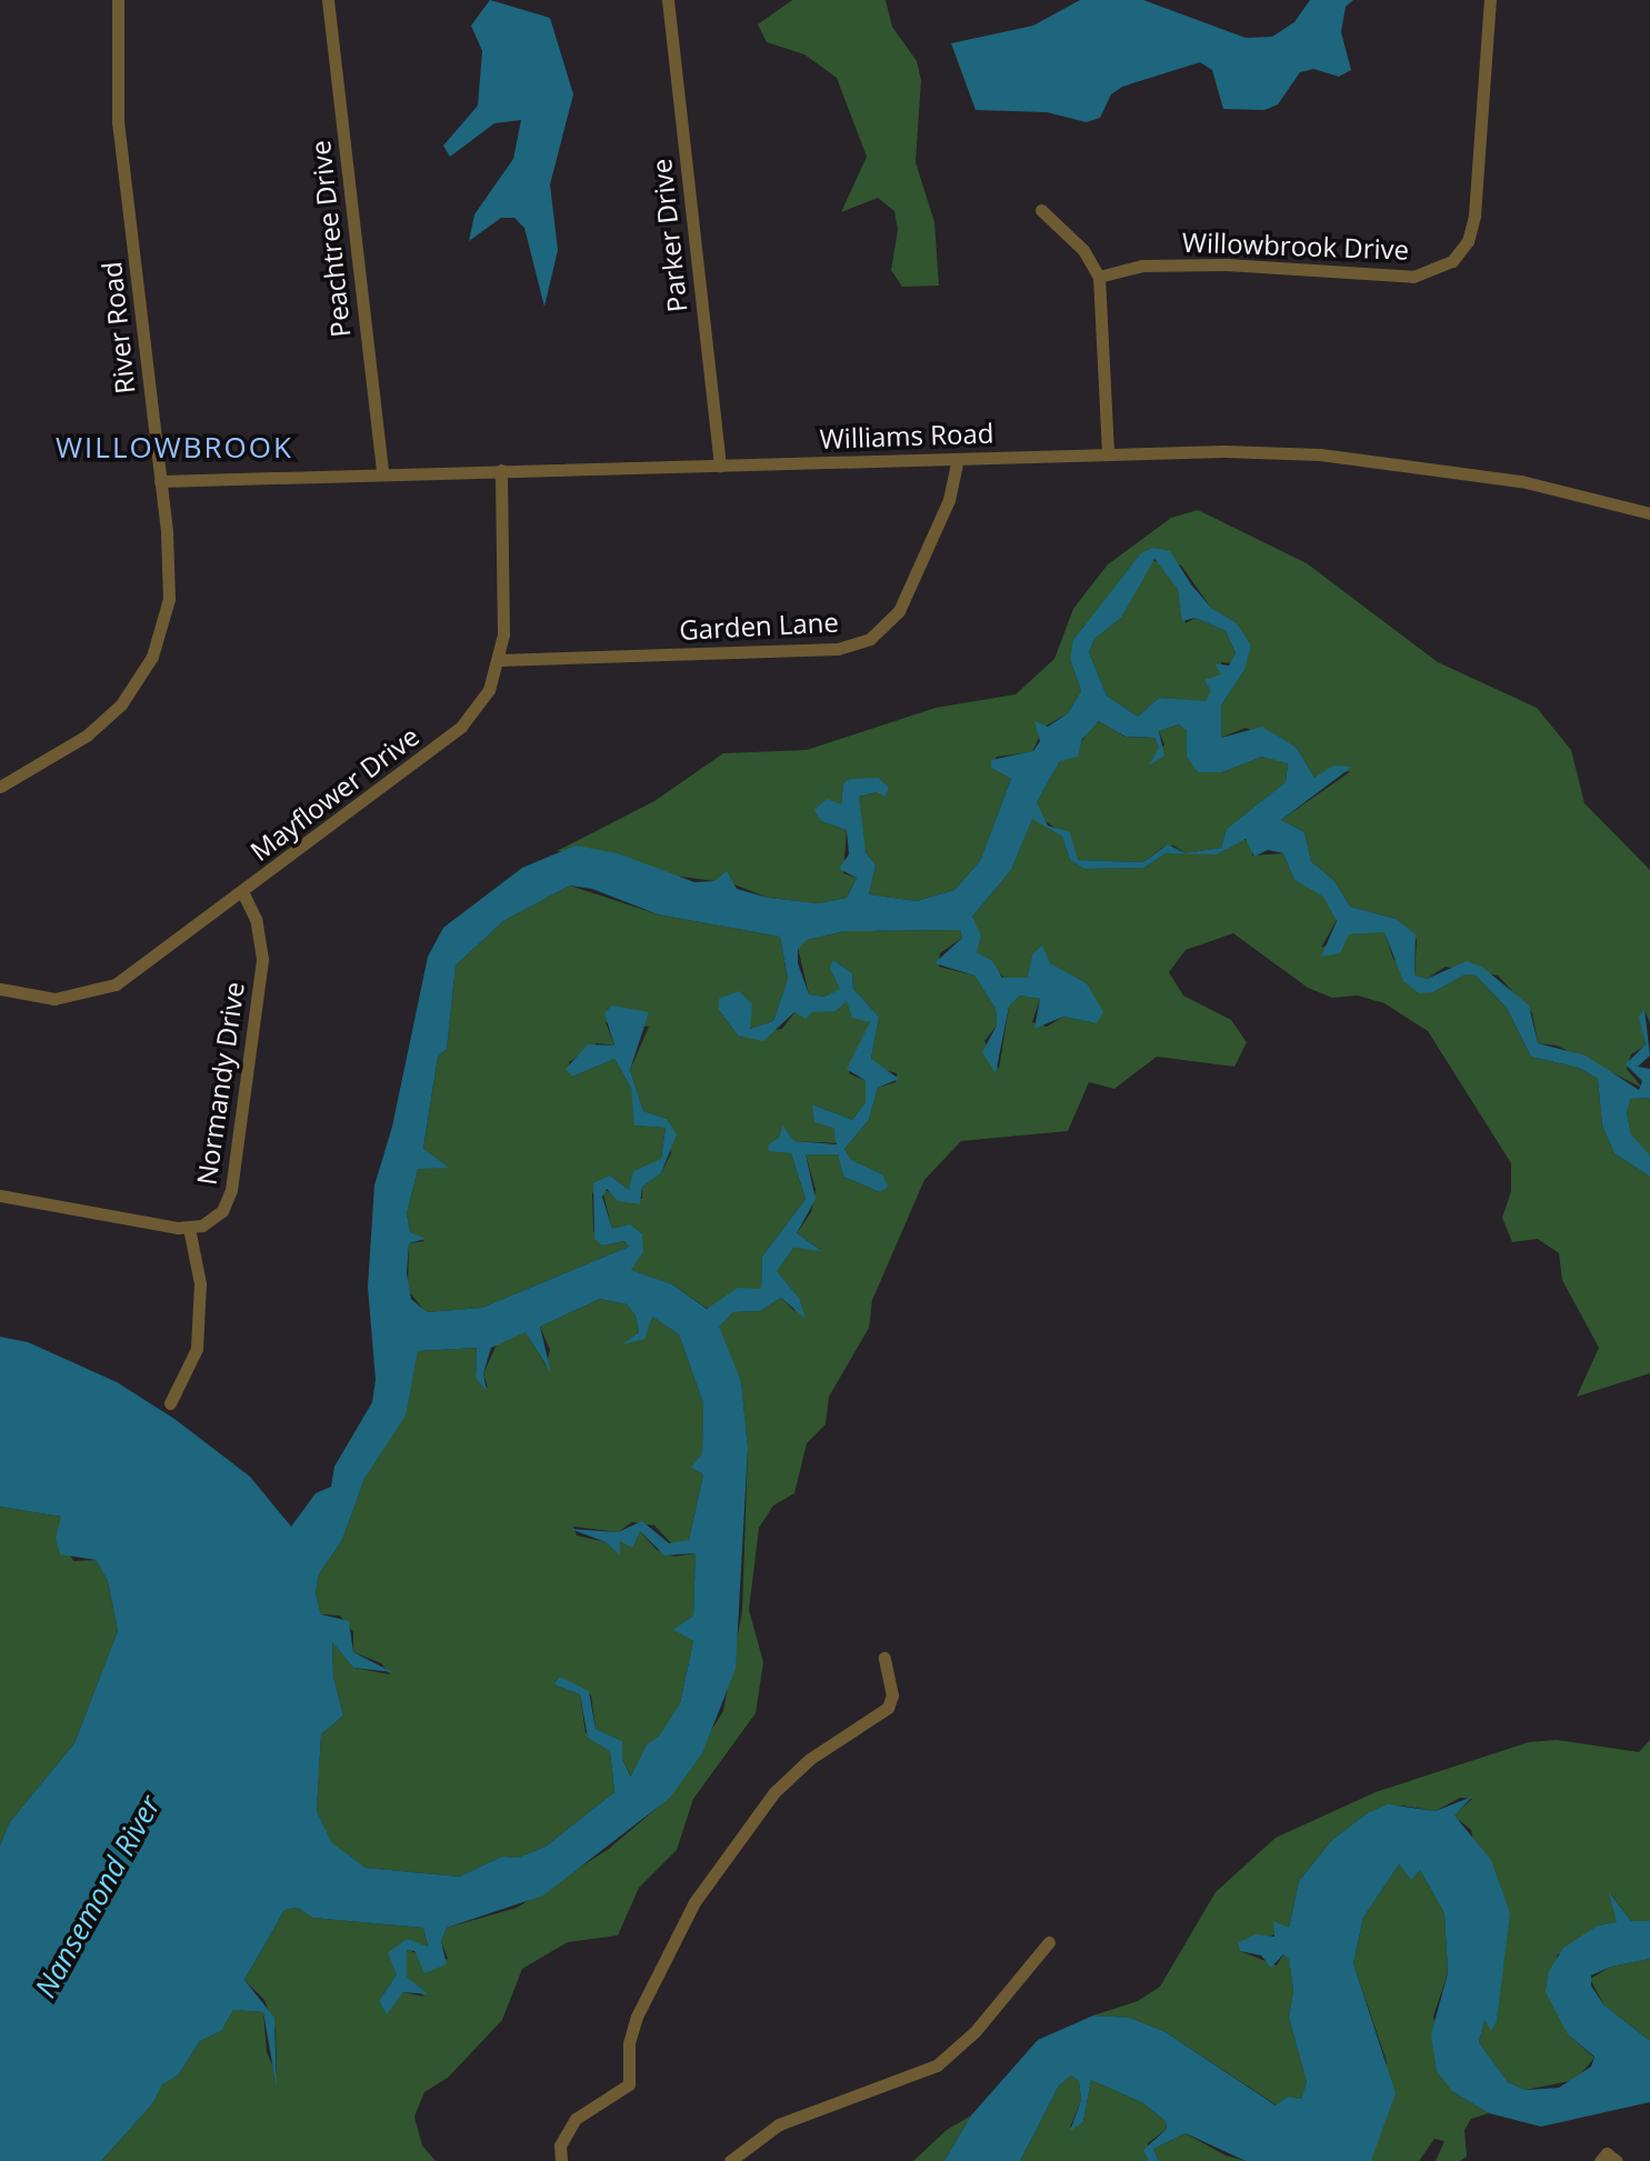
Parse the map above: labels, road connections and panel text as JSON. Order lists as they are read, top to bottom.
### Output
{
  "streets": {
    "street": [
      "Parker Drive",
      "Peachtree Drive",
      "Willowbrook Drive",
      "River Road",
      "Williams Road",
      "Garden Lane",
      "Mayflower Drive",
      "Normandy Drive"
    ]
  },
  "crossings": [
    ["Parker Drive", "Williams Road"],
    ["Peachtree Drive", "Williams Road"],
    ["River Road", "Williams Road"],
    ["Williams Road", "Garden Lane"],
    ["Williams Road", "Mayflower Drive"],
    ["Garden Lane", "Mayflower Drive"],
    ["Mayflower Drive", "Normandy Drive"]
  ],
  "districts": ["WILLOWBROOK"],
  "water": ["Nansemond River"]
}
